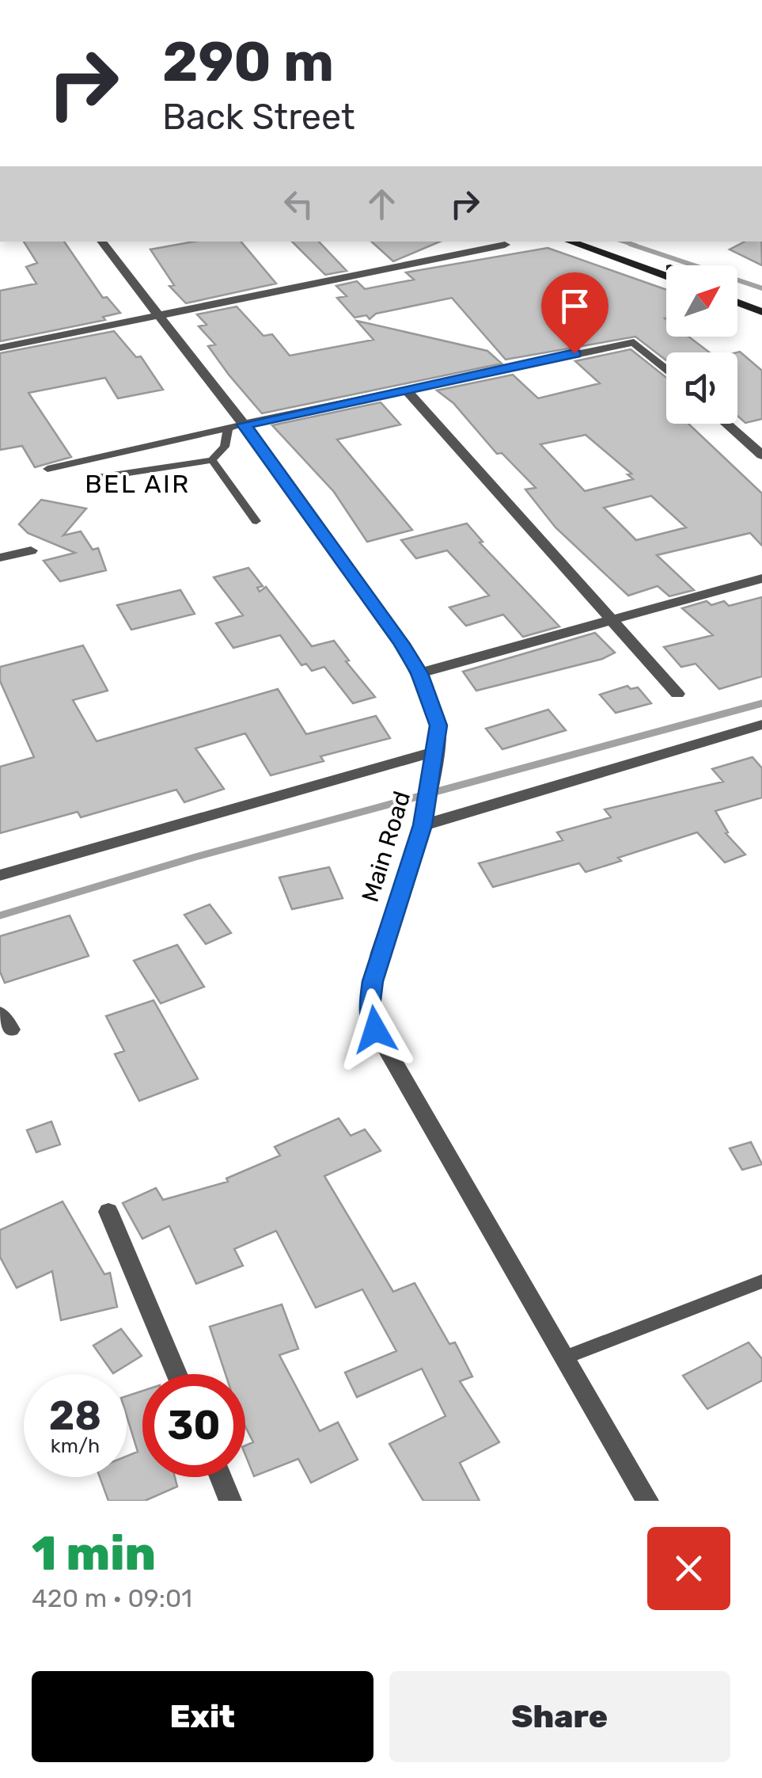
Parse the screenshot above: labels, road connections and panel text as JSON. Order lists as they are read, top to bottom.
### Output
{
  "streets": {
    "street": ["Main Road"]
  },
  "districts": ["BEL AIR"],
  "north": "top right",
  "page": {
    "turn": ["290 m", "Back Street"],
    "speed": "28 km/h",
    "limit": "30",
    "heading": ["1 min", "420 m · 09:01"],
    "buttons": ["Exit", "Share"]
  }
}
